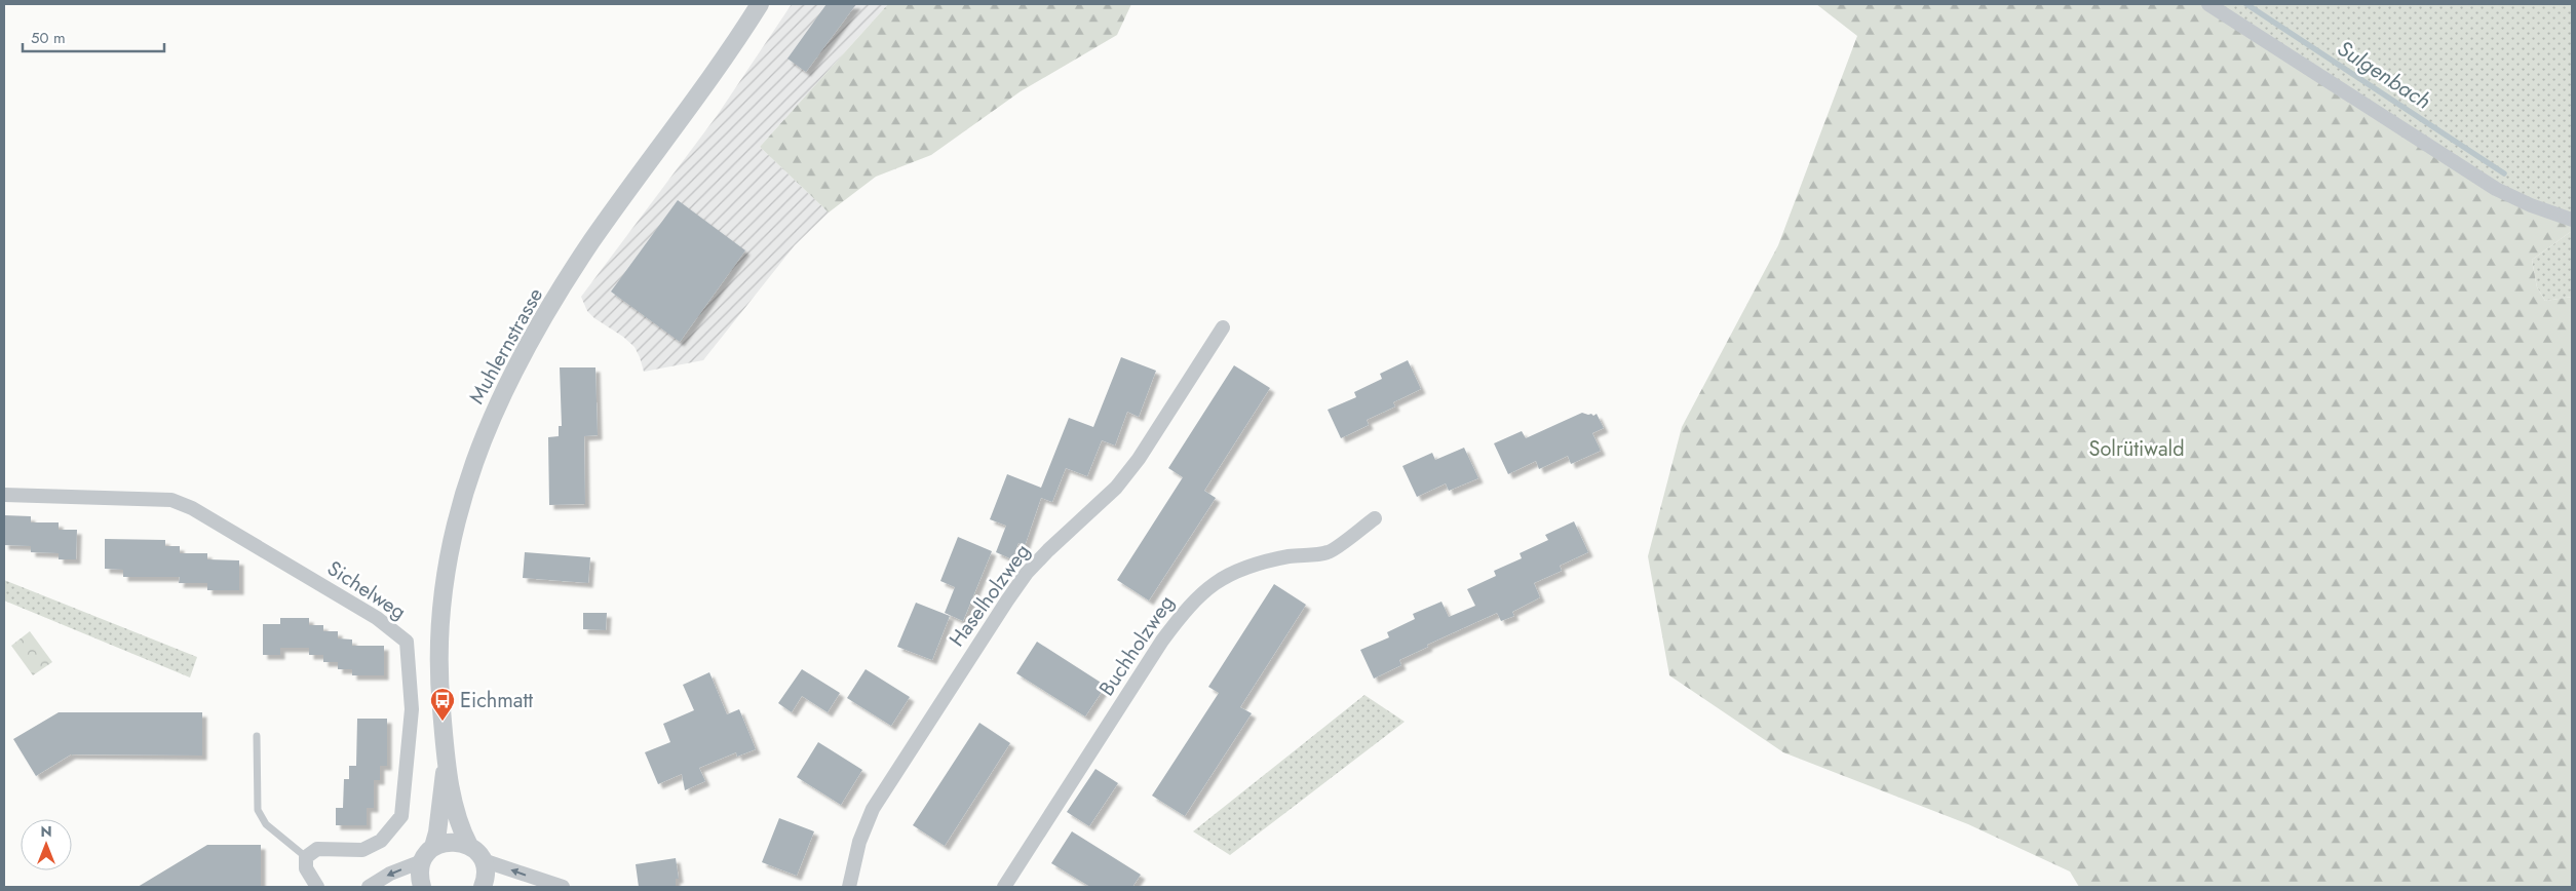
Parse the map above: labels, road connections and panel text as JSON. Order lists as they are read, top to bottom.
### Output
{
  "streets": {
    "street": [
      "Muhlernstrasse",
      "Sichelweg",
      "Haselholzweg",
      "Buchholzweg"
    ]
  },
  "water": ["Sulgenbach"],
  "parks": ["Solrütiwald"],
  "places": {
    "bus stop": ["Eichmatt"]
  },
  "scale_bar": "50 m",
  "north": "top"
}
